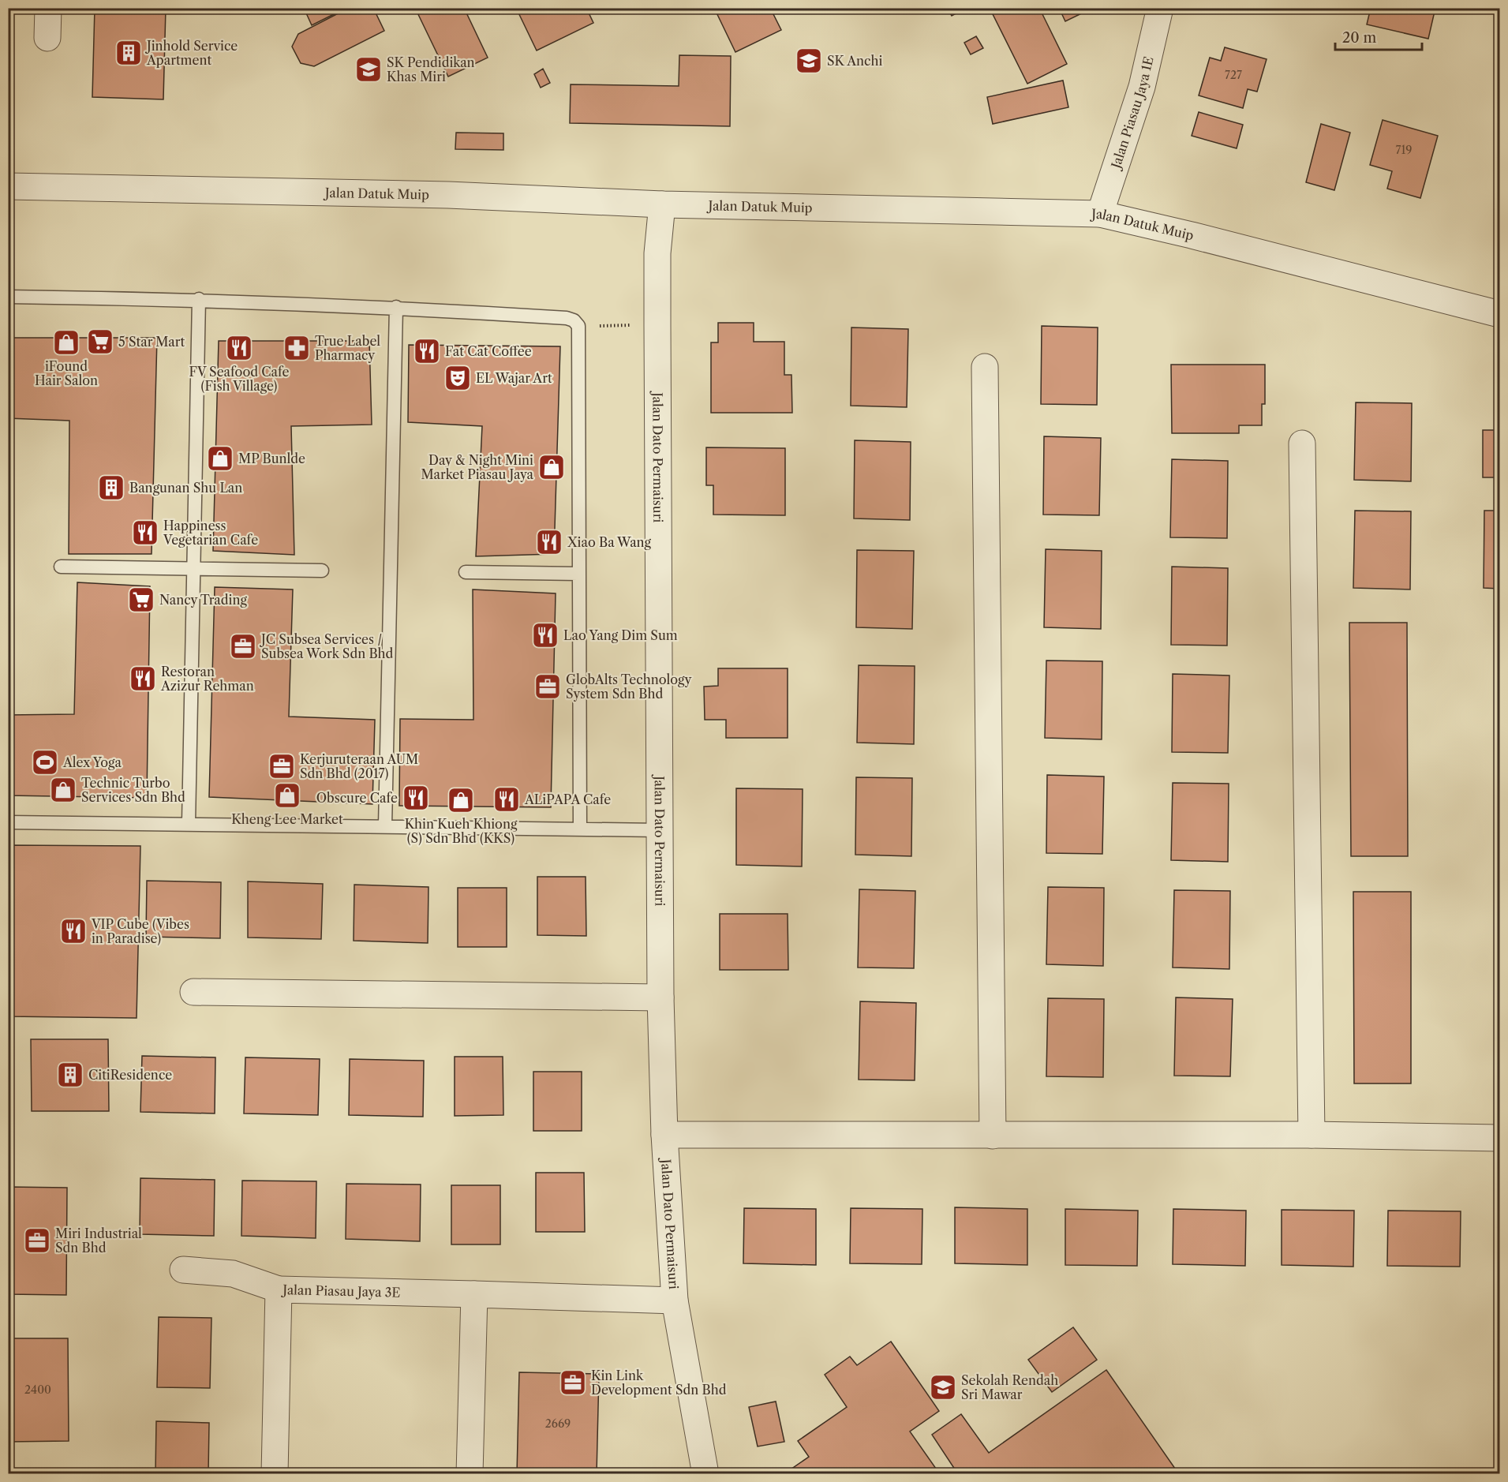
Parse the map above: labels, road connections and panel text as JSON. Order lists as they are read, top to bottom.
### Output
{
  "streets": {
    "street": [
      "Jalan Piasau Jaya 1E",
      "Jalan Datuk Muip",
      "Jalan Dato Permaisuri",
      "Jalan Piasau Jaya 3E"
    ]
  },
  "crossings": [
    ["Jalan Piasau Jaya 1E", "Jalan Datuk Muip"],
    ["Jalan Datuk Muip", "Jalan Dato Permaisuri"],
    ["Jalan Dato Permaisuri", "Jalan Piasau Jaya 3E"]
  ],
  "places": {
    "building": ["Jinhold Service Apartment", "Bangunan Shu Lan", "CitiResidence"],
    "school or university": ["SK Anchi", "SK Pendidikan Khas Miri", "Sekolah Rendah Sri Mawar"],
    "supermarket": ["5 Star Mart", "Nancy Trading"],
    "shop": [
      "iFound Hair Salon",
      "MP Bunlde",
      "Day & Night Mini Market Piasau Jaya",
      "Technic Turbo Services Sdn Bhd",
      "Kheng Lee Market",
      "Khin Kueh Khiong (S) Sdn Bhd (KKS)"
    ],
    "restaurant": [
      "FV Seafood Cafe (Fish Village)",
      "Fat Cat Coffee",
      "Happiness Vegetarian Cafe",
      "Xiao Ba Wang",
      "Lao Yang Dim Sum",
      "Restoran Azizur Rehman",
      "Obscure Cafe",
      "ALiPAPA Cafe",
      "VIP Cube (Vibes in Paradise)"
    ],
    "pharmacy": ["True Label Pharmacy"],
    "theatre": ["EL Wajar Art"],
    "office": [
      "JC Subsea Services / Subsea Work Sdn Bhd",
      "GlobAlts Technology System Sdn Bhd",
      "Kerjuruteraan AUM Sdn Bhd (2017)",
      "Miri Industrial Sdn Bhd",
      "Kin Link Development Sdn Bhd"
    ],
    "sports": ["Alex Yoga"]
  },
  "house_numbers": [
    "727",
    "719",
    "2400",
    "2669"
  ],
  "scale_bar": "20 m"
}
